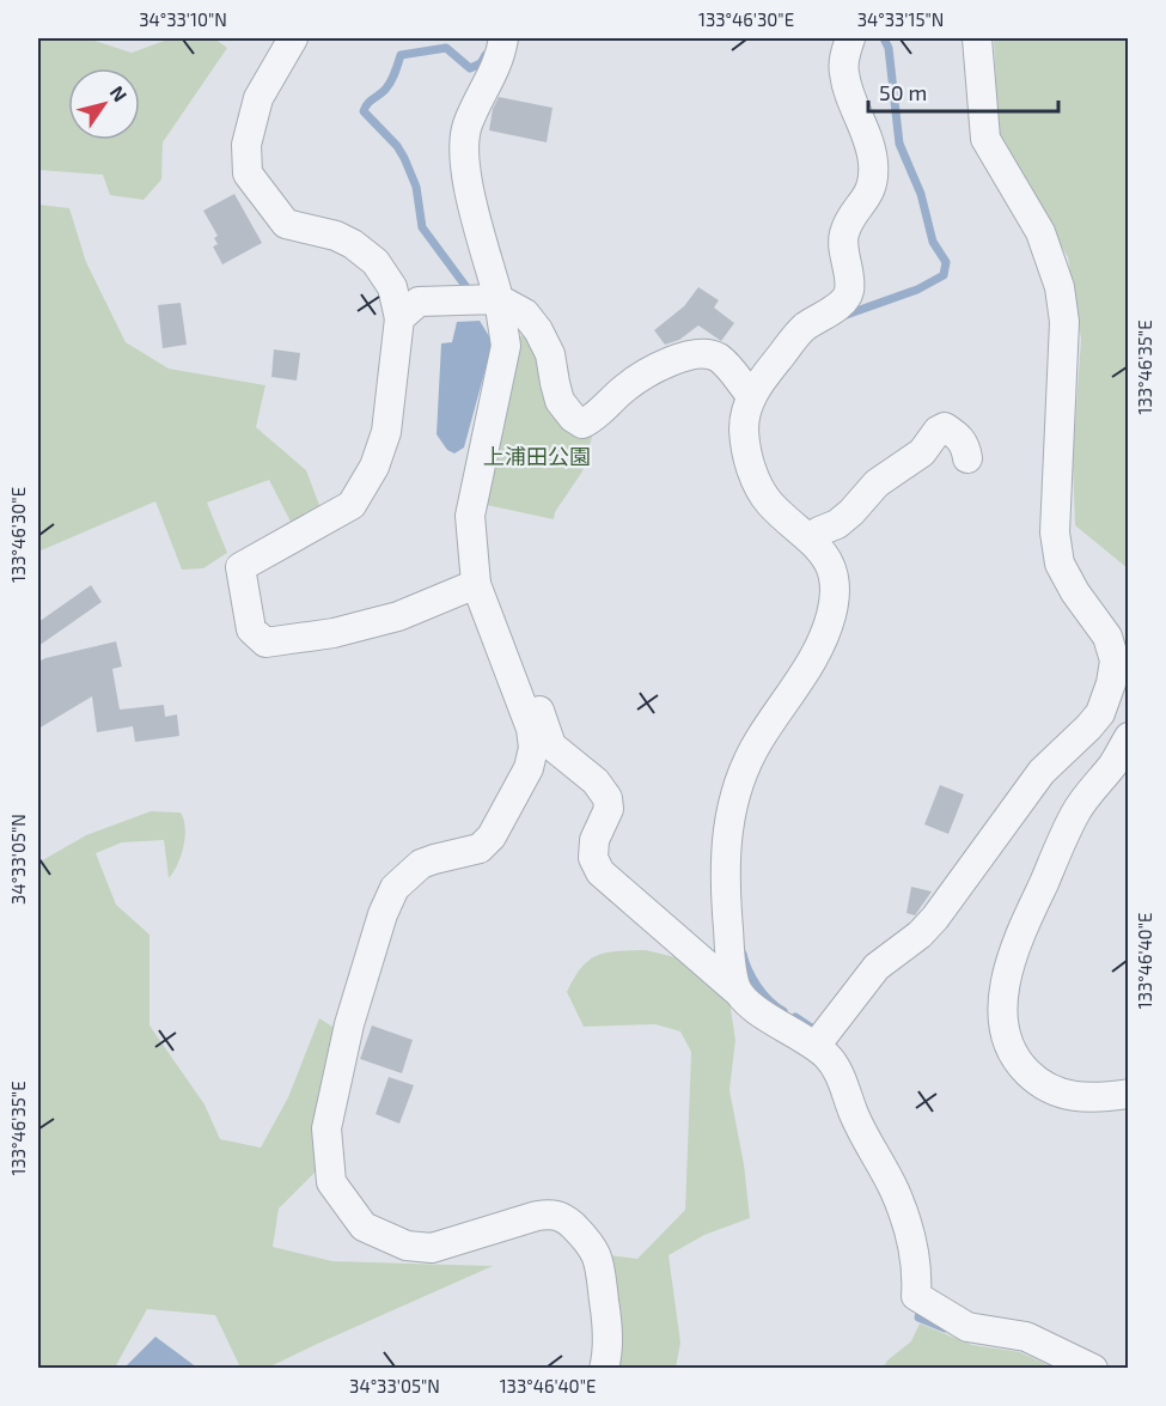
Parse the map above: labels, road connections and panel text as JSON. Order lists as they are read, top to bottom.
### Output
{
  "parks": ["上浦田公園"],
  "scale_bar": "50 m",
  "north": "top right",
  "coordinates": [
    "34°33'10\"N",
    "133°46'30\"E",
    "34°33'15\"N",
    "133°46'35\"E",
    "34°33'05\"N",
    "133°46'40\"E"
  ]
}
